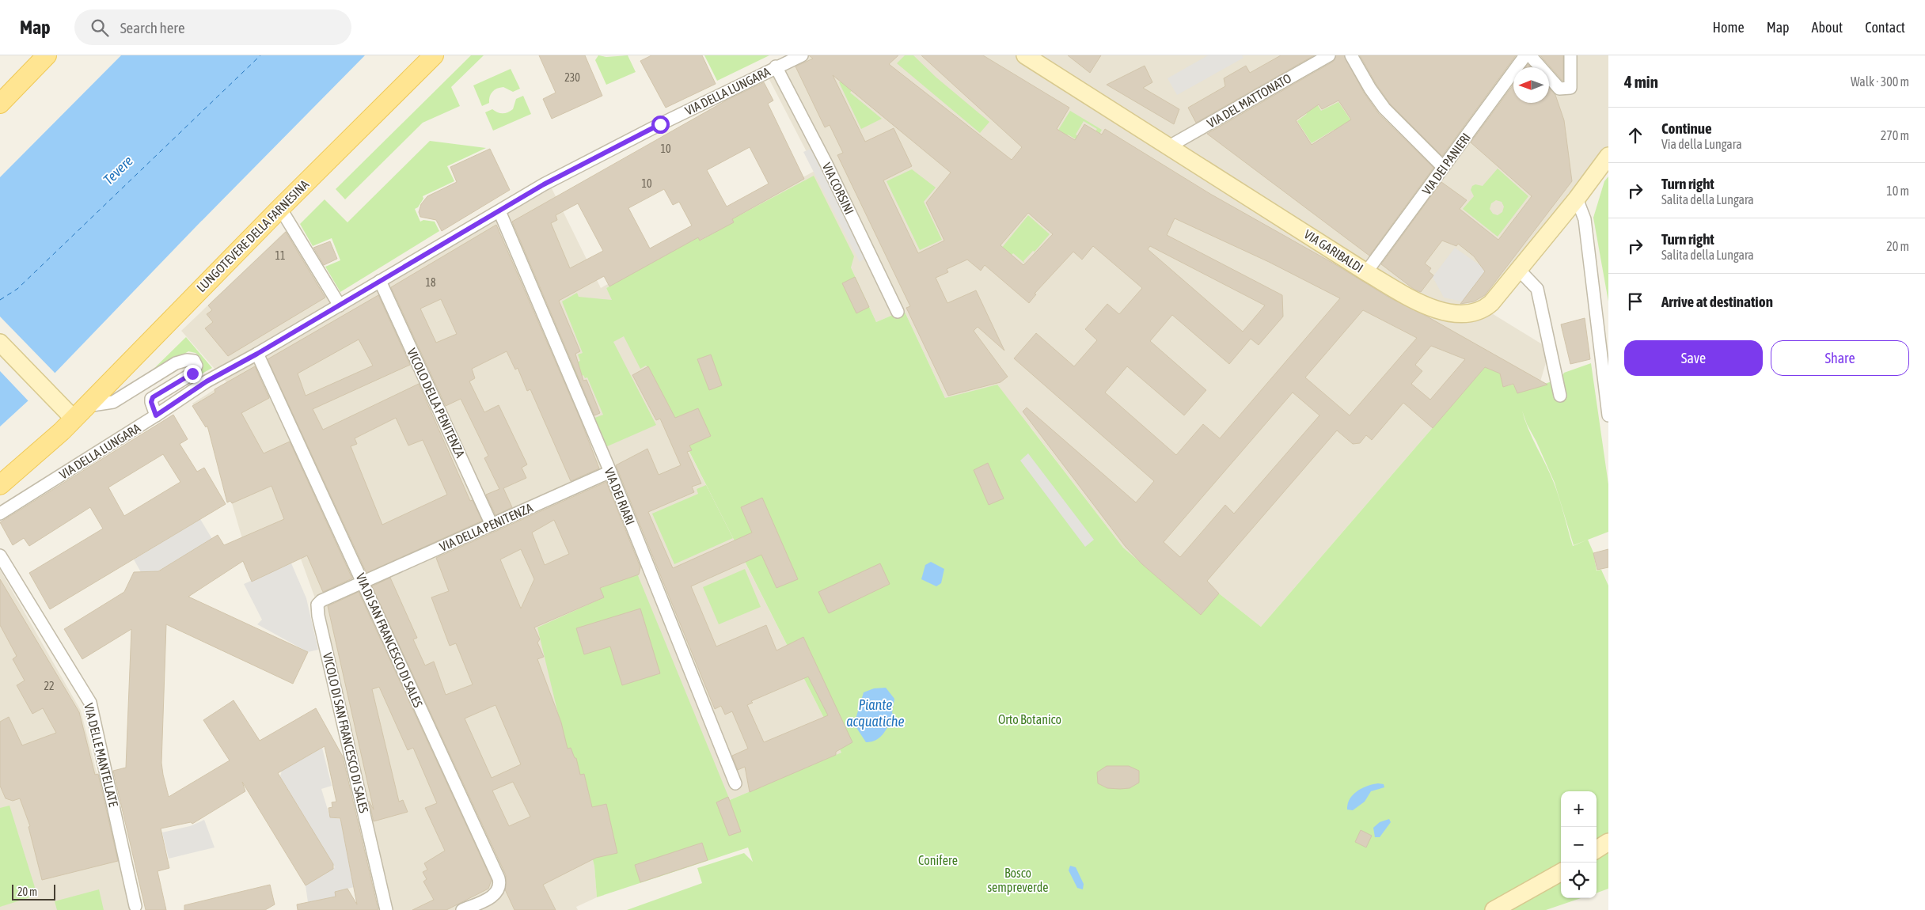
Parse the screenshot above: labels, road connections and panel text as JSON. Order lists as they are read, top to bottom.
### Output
{
  "streets": {
    "main road": ["LUNGOTEVERE DELLA FARNESINA"],
    "street": [
      "VIA DELLA LUNGARA",
      "VIA DEL MATTONATO",
      "VIA DEI PANIERI",
      "VIA CORSINI",
      "VIA GARIBALDI",
      "VICOLO DELLA PENITENZA",
      "VIA DEI RIARI",
      "VIA DELLA PENITENZA",
      "VIA DI SAN FRANCESCO DI SALES",
      "VICOLO DI SAN FRANCESCO DI SALES",
      "VIA DELLE MANTELLATE"
    ]
  },
  "crossings": [
    ["VIA DELLA LUNGARA", "VIA CORSINI"],
    ["VIA DELLA LUNGARA", "VICOLO DELLA PENITENZA"],
    ["VIA DELLA LUNGARA", "VIA DEI RIARI"],
    ["VIA DELLA LUNGARA", "VIA DI SAN FRANCESCO DI SALES"],
    ["VIA DEL MATTONATO", "VIA GARIBALDI"],
    ["VIA DEI PANIERI", "VIA GARIBALDI"],
    ["VICOLO DELLA PENITENZA", "VIA DELLA PENITENZA"],
    ["VIA DEI RIARI", "VIA DELLA PENITENZA"],
    ["VIA DELLA PENITENZA", "VIA DI SAN FRANCESCO DI SALES"],
    ["VIA DELLA PENITENZA", "VICOLO DI SAN FRANCESCO DI SALES"],
    ["VIA DI SAN FRANCESCO DI SALES", "VICOLO DI SAN FRANCESCO DI SALES"]
  ],
  "water": ["Tevere", "Piante acquatiche"],
  "parks": ["Orto Botanico", "Conifere", "Bosco sempreverde"],
  "house_numbers": [
    "230",
    "10",
    "10",
    "11",
    "18",
    "22"
  ],
  "scale_bar": "20 m",
  "north": "left",
  "page": {
    "header": "Map",
    "search": "Search here",
    "nav": [
      "Home",
      "Map",
      "About",
      "Contact"
    ],
    "heading": ["4 min", "Walk · 300 m"],
    "list": [
      ["Continue", "Via della Lungara", "270 m"],
      ["Turn right", "Salita della Lungara", "10 m"],
      ["Turn right", "Salita della Lungara", "20 m"],
      "Arrive at destination"
    ],
    "buttons": ["Save", "Share"],
    "map_buttons": ["+", "−"],
    "scale": "20 m"
  }
}
